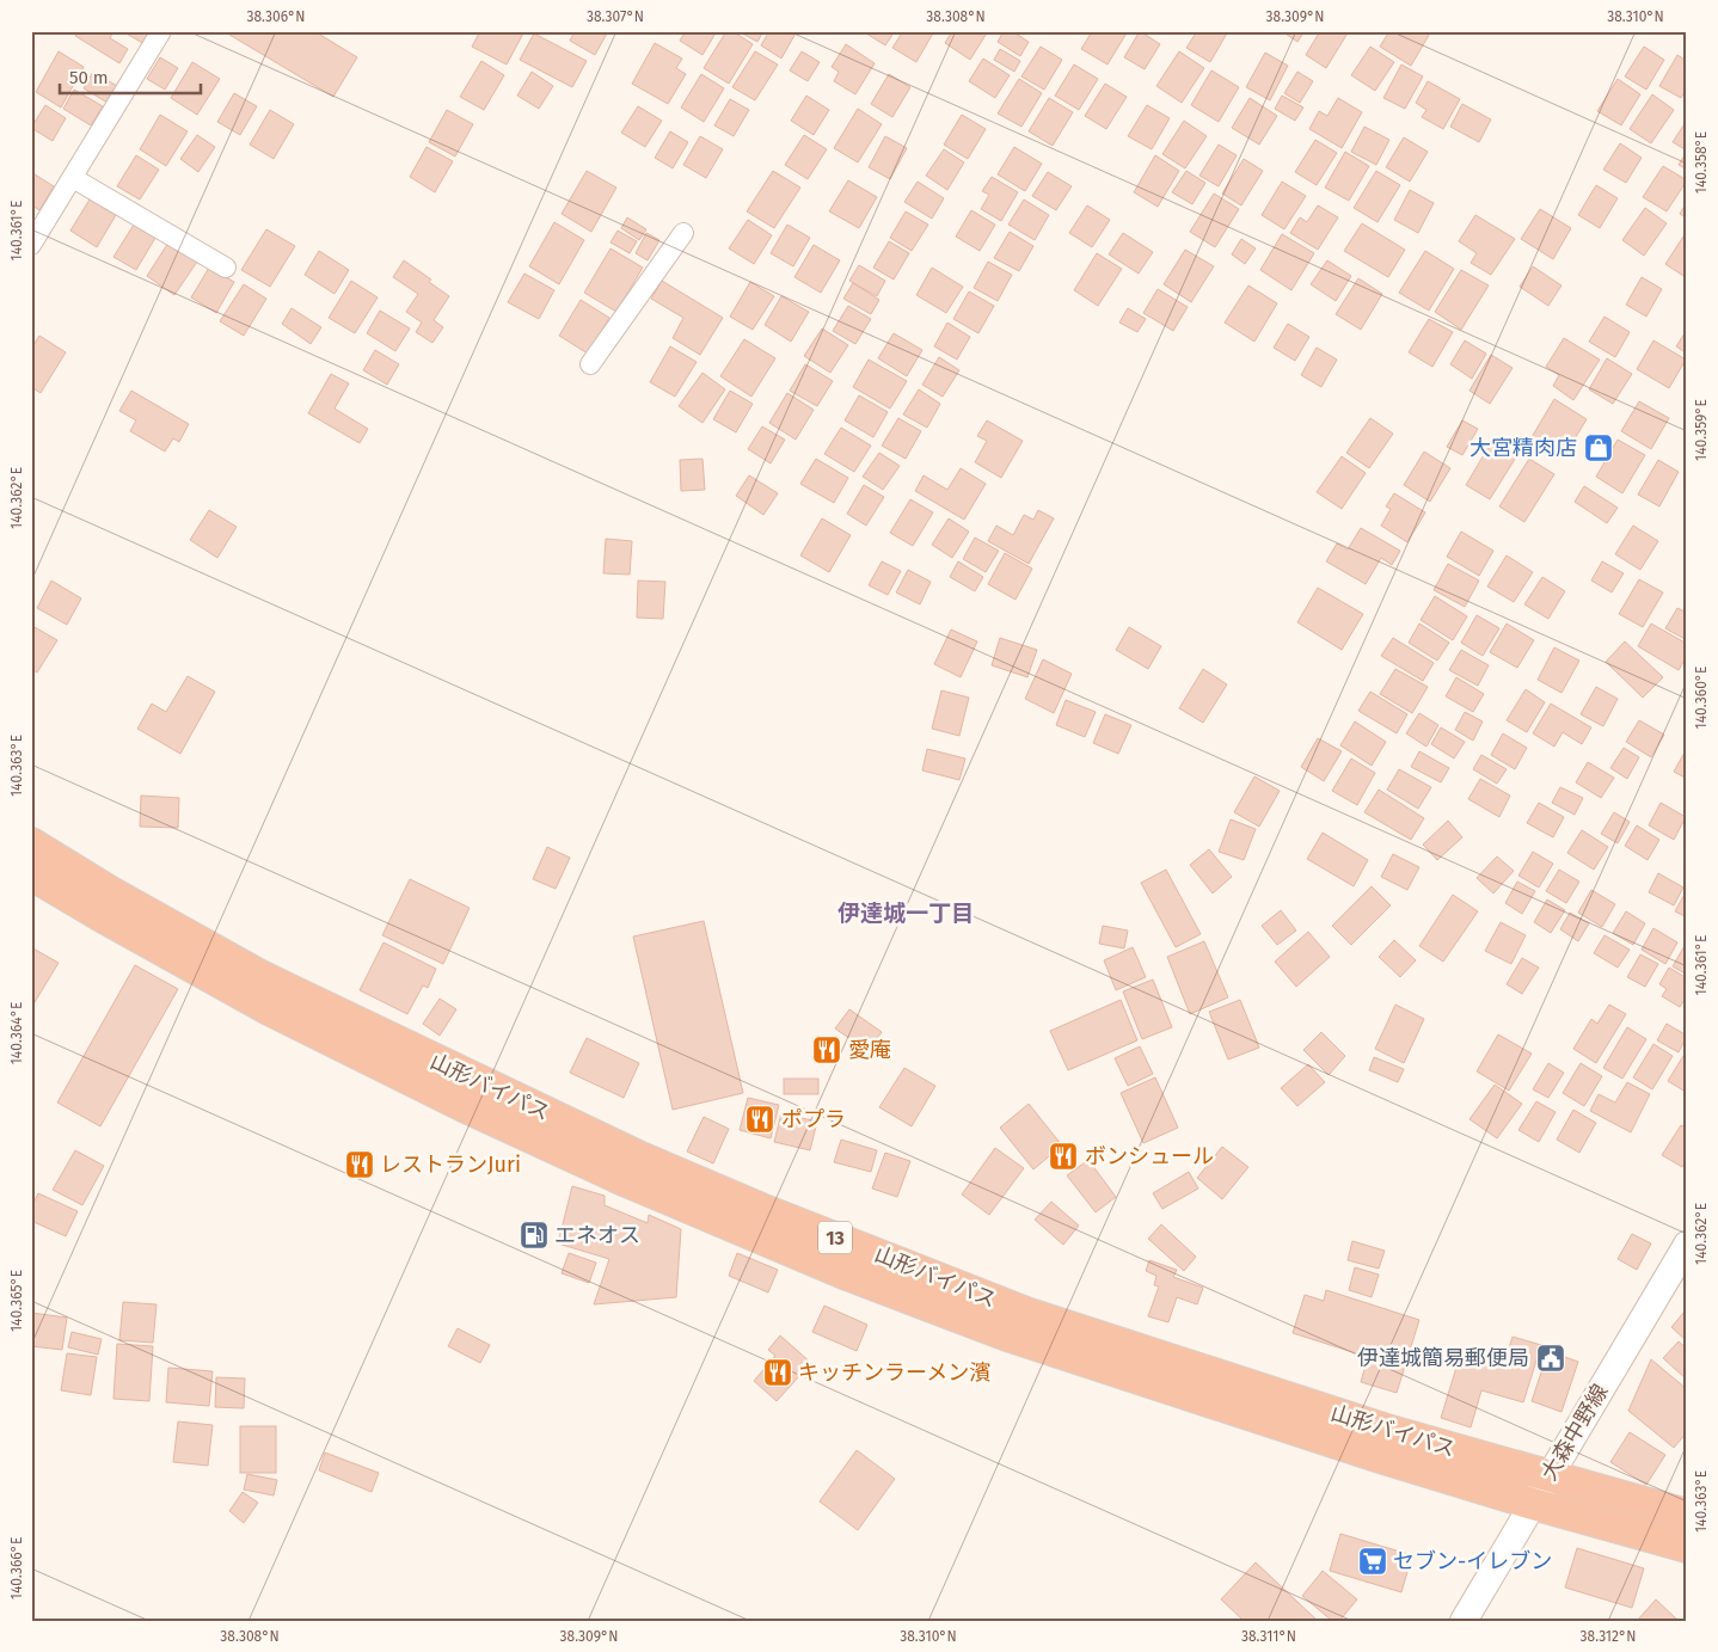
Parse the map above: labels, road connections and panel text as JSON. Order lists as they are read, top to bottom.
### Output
{
  "streets": {
    "highway": ["山形バイパス", "13"],
    "main road": ["大森中野線"]
  },
  "crossings": [
    ["山形バイパス", "大森中野線"]
  ],
  "districts": ["伊達城一丁目"],
  "places": {
    "shop": ["大宮精肉店"],
    "restaurant": [
      "愛庵",
      "ポプラ",
      "ボンシュール",
      "レストランJuri",
      "キッチンラーメン濱"
    ],
    "fuel station": ["エネオス"],
    "public building": ["伊達城簡易郵便局"],
    "supermarket": ["セブン-イレブン"]
  },
  "scale_bar": "50 m",
  "coordinates": [
    "38.306°N",
    "38.307°N",
    "38.308°N",
    "38.309°N",
    "38.310°N",
    "140.358°E",
    "140.361°E",
    "140.359°E",
    "140.362°E",
    "140.360°E",
    "140.363°E",
    "140.364°E",
    "140.365°E",
    "140.366°E",
    "38.311°N",
    "38.312°N"
  ]
}
